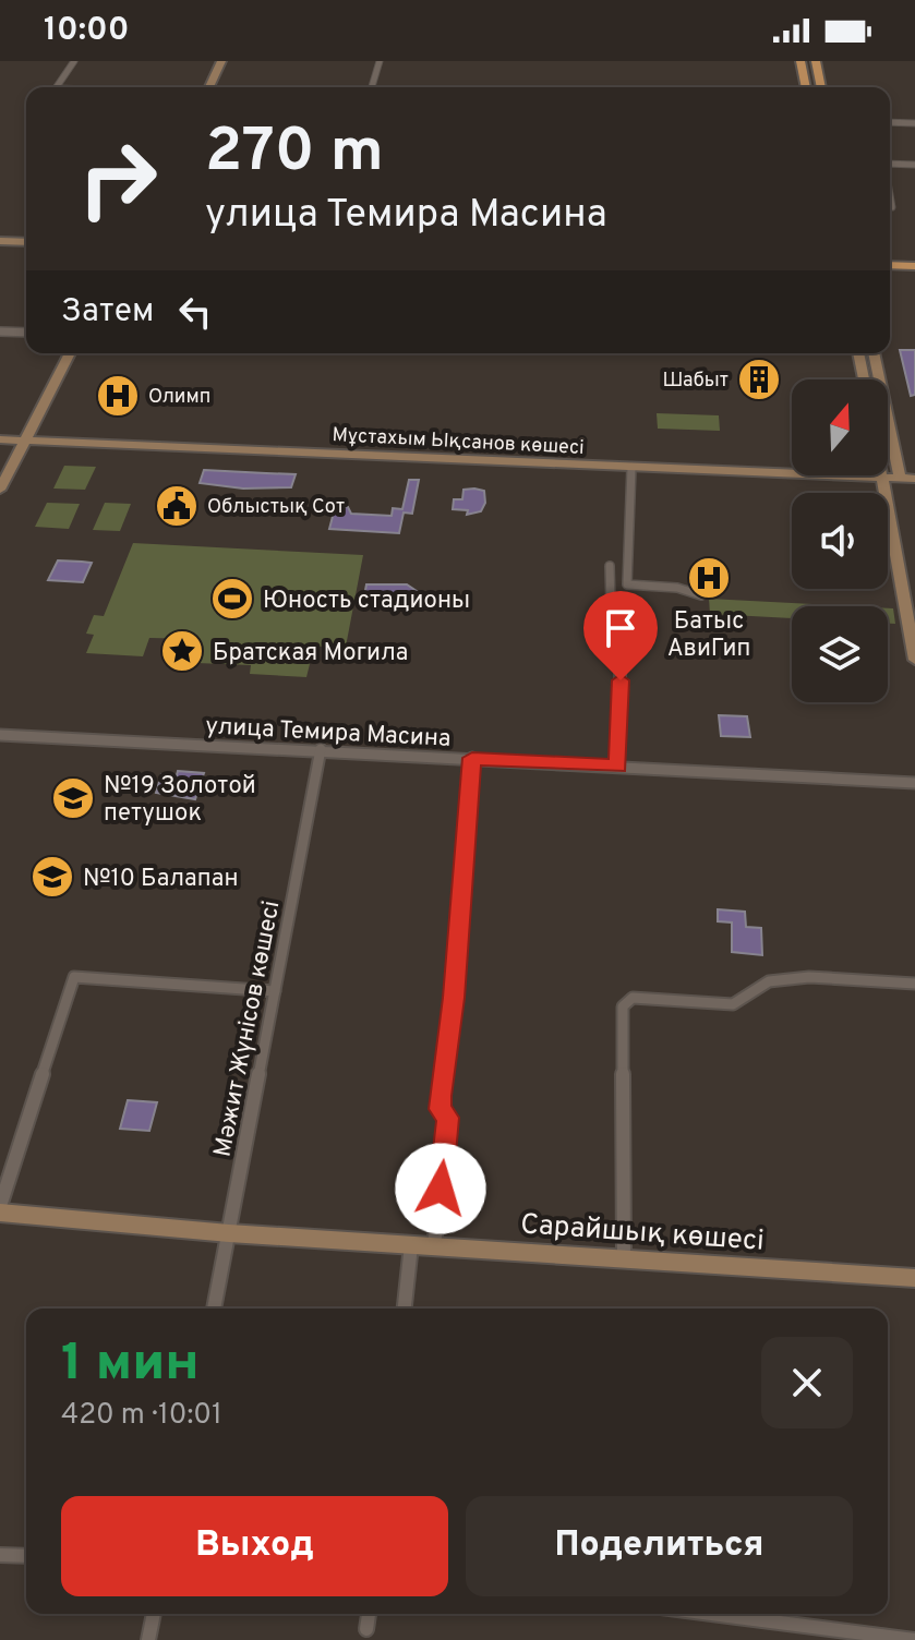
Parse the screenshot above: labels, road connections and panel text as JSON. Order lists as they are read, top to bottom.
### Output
{
  "streets": {
    "street": [
      "Мұстахым Ықсанов көшесі",
      "улица Темира Масина",
      "Мәжит Жүнісов көшесі",
      "Сарайшық көшесі"
    ]
  },
  "crossings": [
    ["улица Темира Масина", "Мәжит Жүнісов көшесі"],
    ["Мәжит Жүнісов көшесі", "Сарайшық көшесі"]
  ],
  "places": {
    "building": ["Шабыт"],
    "hospital": ["Олимп", "Батыс АвиГип"],
    "public building": ["Облыстық Сот"],
    "sports": ["Юность стадионы"],
    "place": ["Братская Могила"],
    "school or university": ["№19 Золотой петушок", "№10 Балапан"]
  },
  "north": "top",
  "page": {
    "status": "10:00",
    "turn": ["270 m", "улица Темира Масина"],
    "then": "Затем",
    "heading": ["1 мин", "420 m · 10:01"],
    "buttons": ["Выход", "Поделиться"]
  }
}
